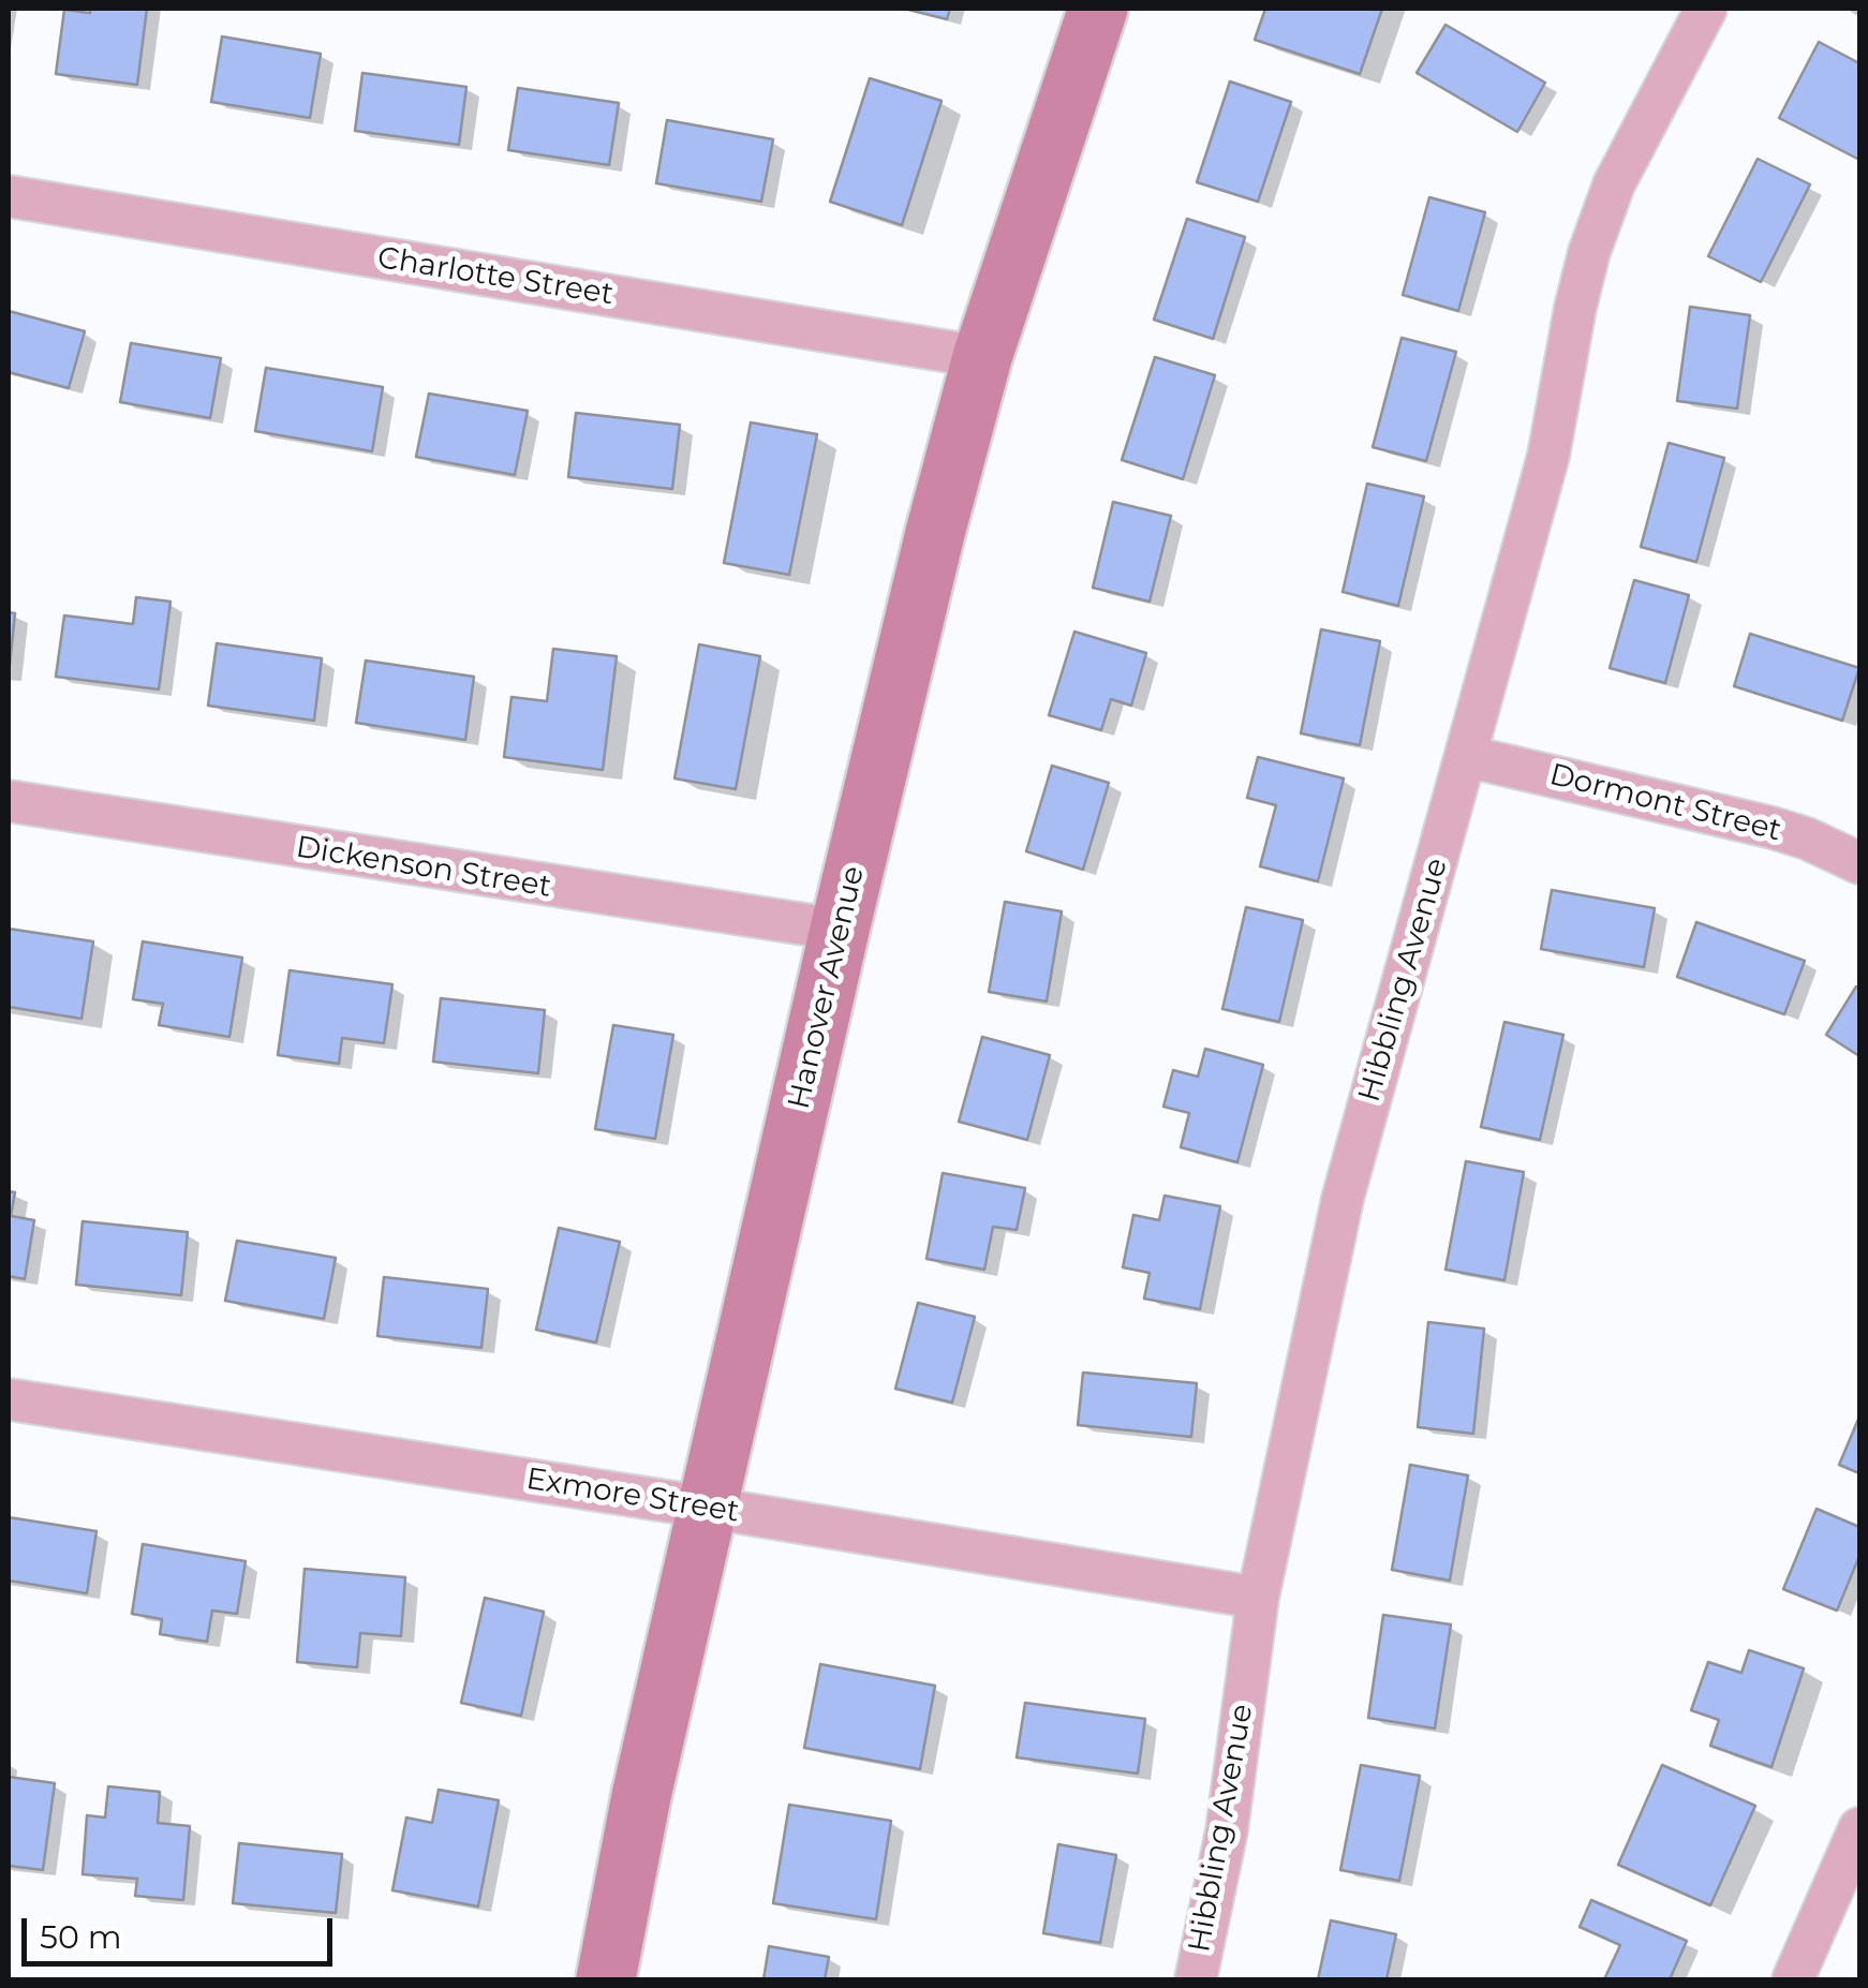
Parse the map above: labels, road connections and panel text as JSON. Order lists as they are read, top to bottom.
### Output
{
  "streets": {
    "street": [
      "Charlotte Street",
      "Dormont Street",
      "Dickenson Street",
      "Hibbling Avenue",
      "Hanover Avenue",
      "Exmore Street"
    ]
  },
  "crossings": [
    ["Charlotte Street", "Hanover Avenue"],
    ["Dormont Street", "Hibbling Avenue"],
    ["Dickenson Street", "Hanover Avenue"],
    ["Hibbling Avenue", "Exmore Street"],
    ["Hanover Avenue", "Exmore Street"]
  ],
  "scale_bar": "50 m"
}
